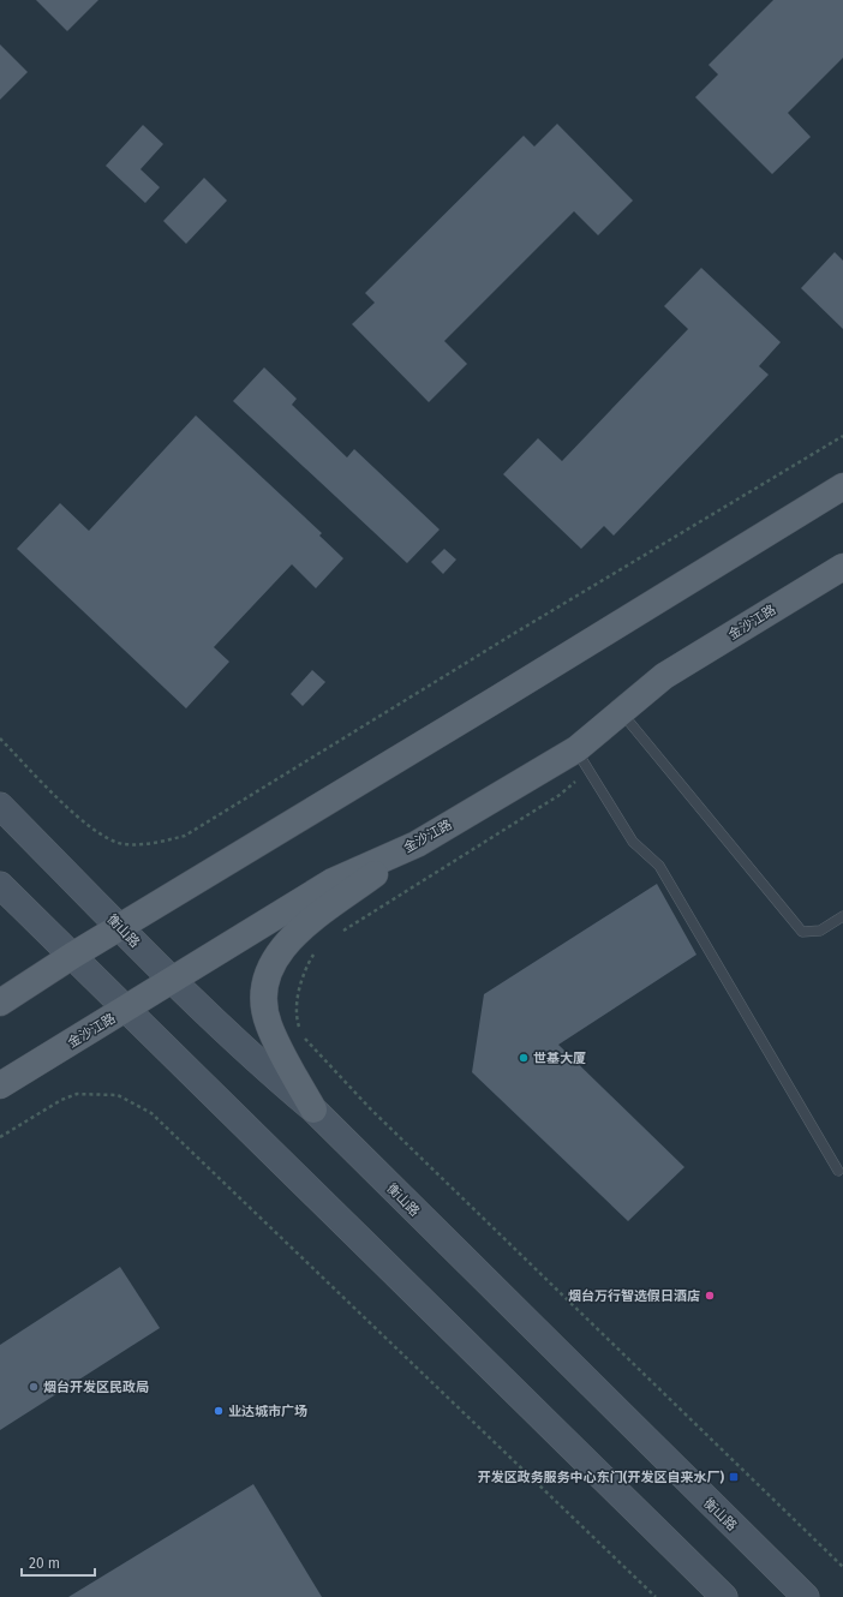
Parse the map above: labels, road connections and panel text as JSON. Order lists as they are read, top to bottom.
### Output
{
  "streets": {
    "main road": ["金沙江路", "衡山路"]
  },
  "crossings": [
    ["金沙江路", "衡山路"]
  ],
  "places": {
    "other": [
      "世基大厦",
      "烟台万行智选假日酒店",
      "烟台开发区民政局",
      "业达城市广场"
    ],
    "transit": ["开发区政务服务中心东门(开发区自来水厂)"]
  },
  "scale_bar": "20 m"
}
